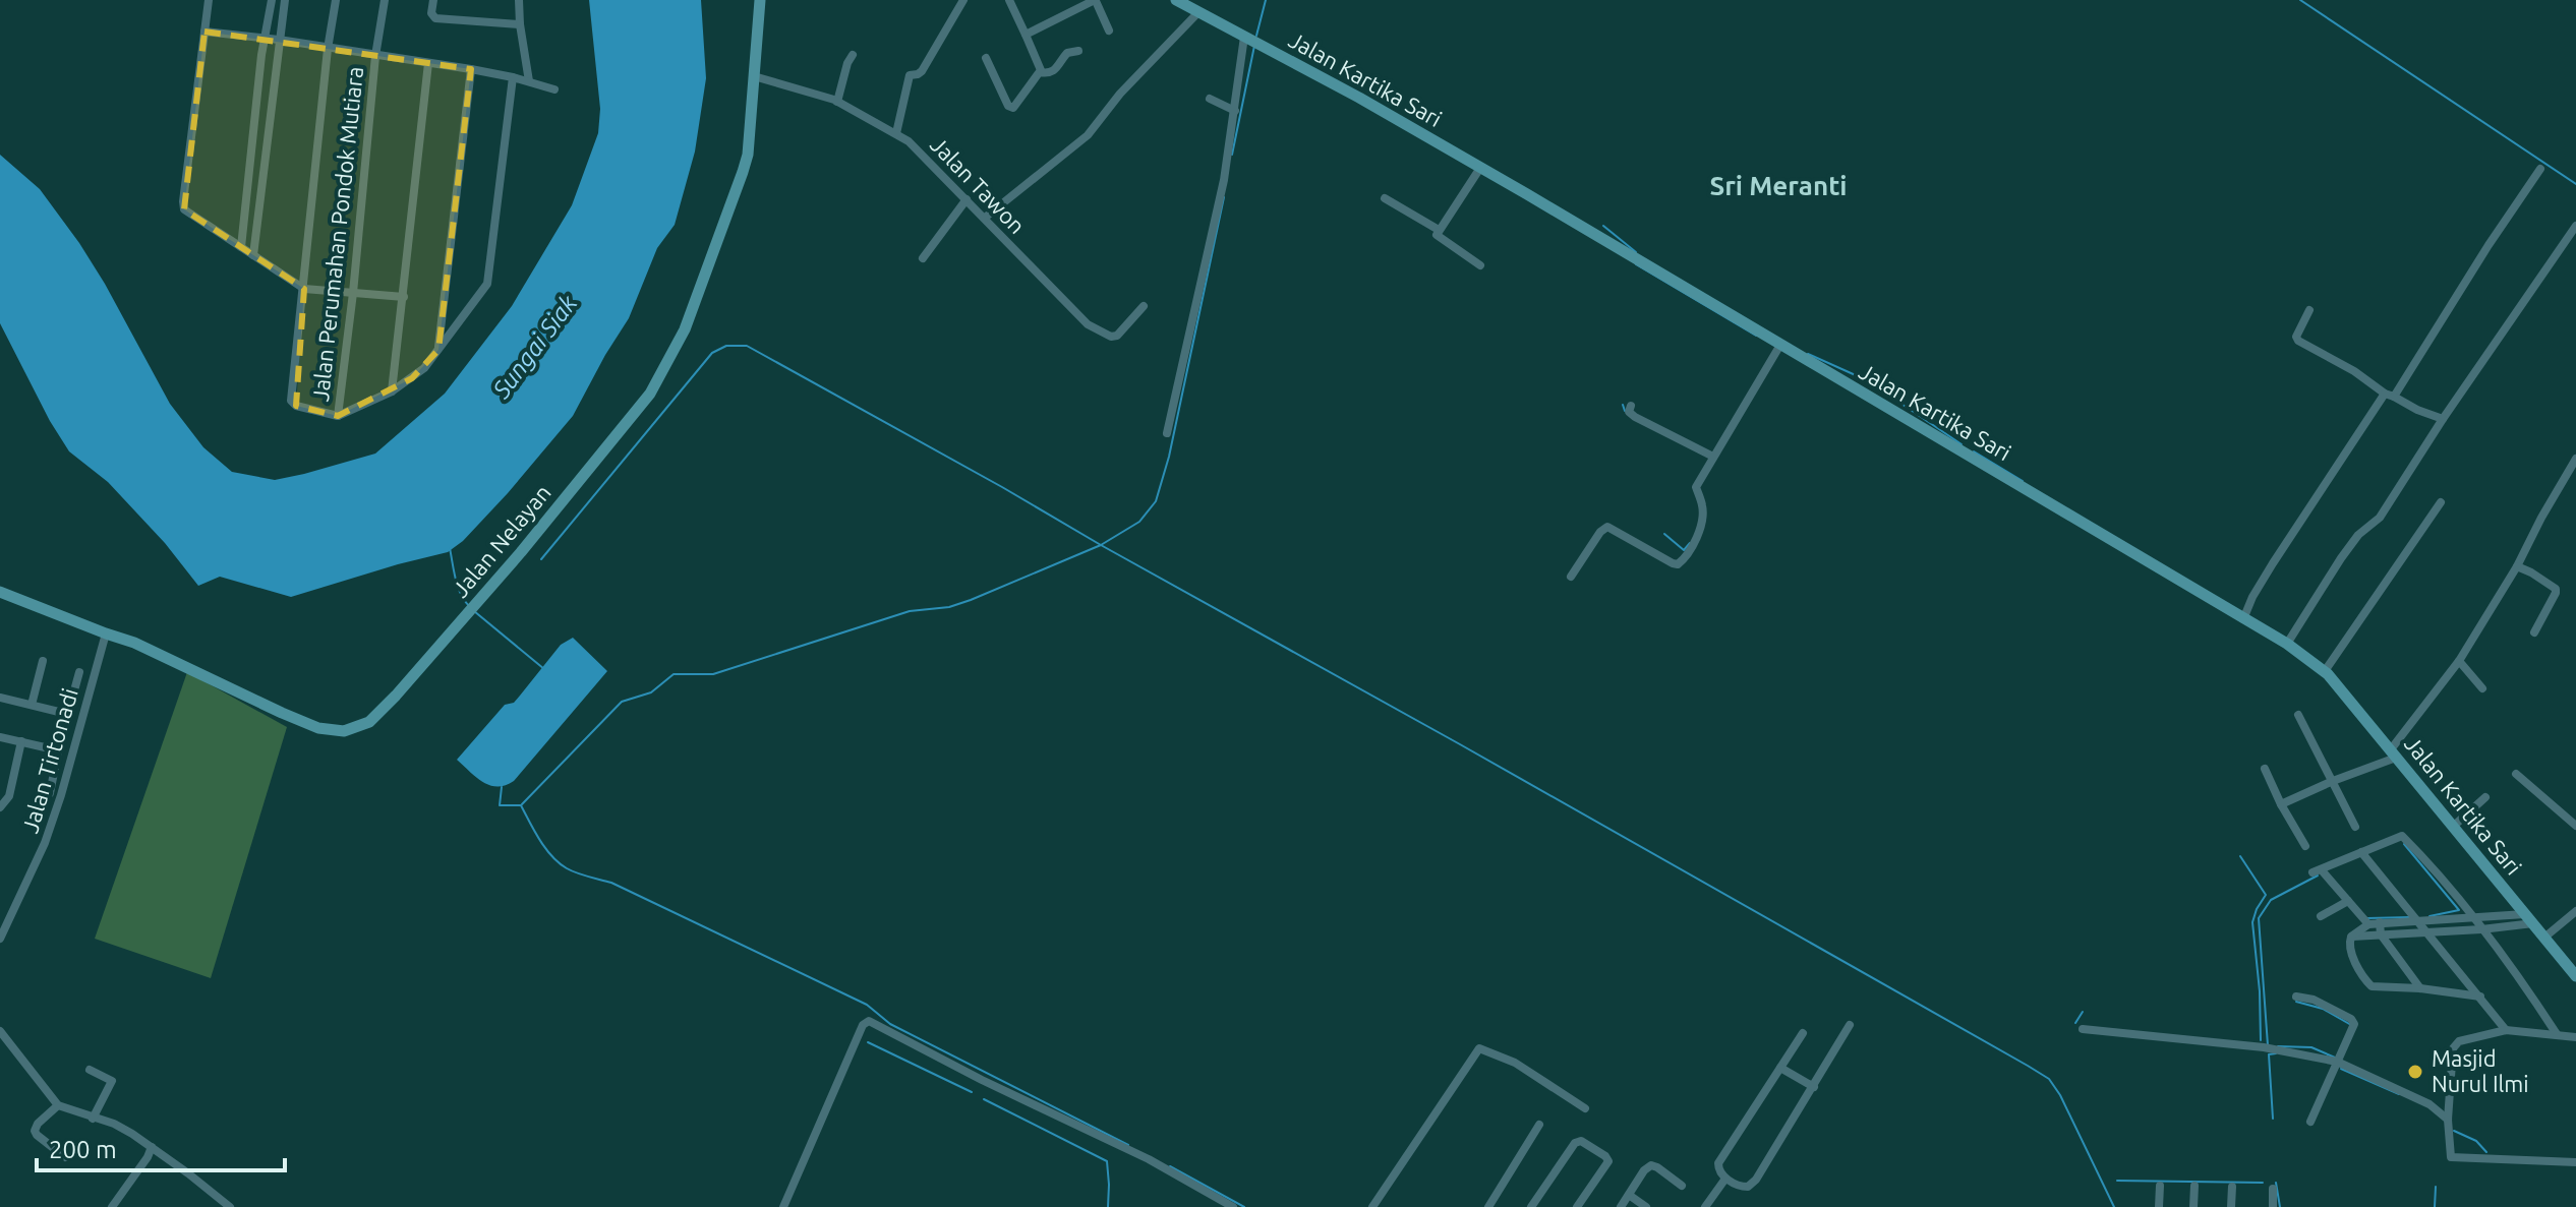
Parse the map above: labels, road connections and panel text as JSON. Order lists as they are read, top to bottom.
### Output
{
  "streets": {
    "street": [
      "Jalan Kartika Sari",
      "Jalan Tawon",
      "Jalan Perumahan Pondok Mutiara",
      "Jalan Nelayan",
      "Jalan Tirtonadi"
    ]
  },
  "crossings": [
    ["Jalan Tawon", "Jalan Nelayan"],
    ["Jalan Nelayan", "Jalan Tirtonadi"]
  ],
  "districts": ["Sri Meranti"],
  "water": ["Sungai Siak"],
  "places": ["Masjid Nurul Ilmi"],
  "scale_bar": "200 m"
}
